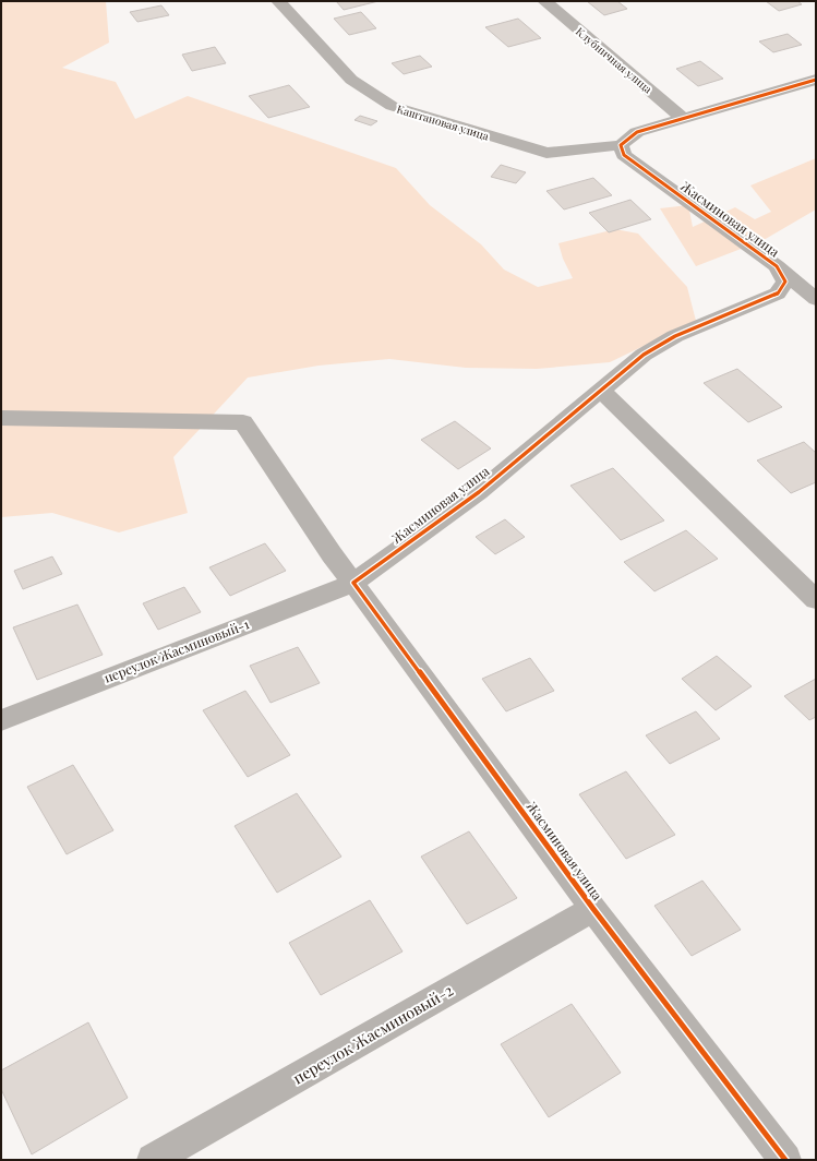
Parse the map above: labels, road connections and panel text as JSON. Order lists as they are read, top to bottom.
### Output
{
  "streets": {
    "street": [
      "Клубничная улица",
      "Каштановая улица",
      "Жасминовая улица",
      "переулок Жасминовый-1",
      "переулок Жасминовый-2"
    ]
  },
  "crossings": [
    ["Каштановая улица", "Жасминовая улица"],
    ["Жасминовая улица", "переулок Жасминовый-1"],
    ["Жасминовая улица", "переулок Жасминовый-2"]
  ]
}
